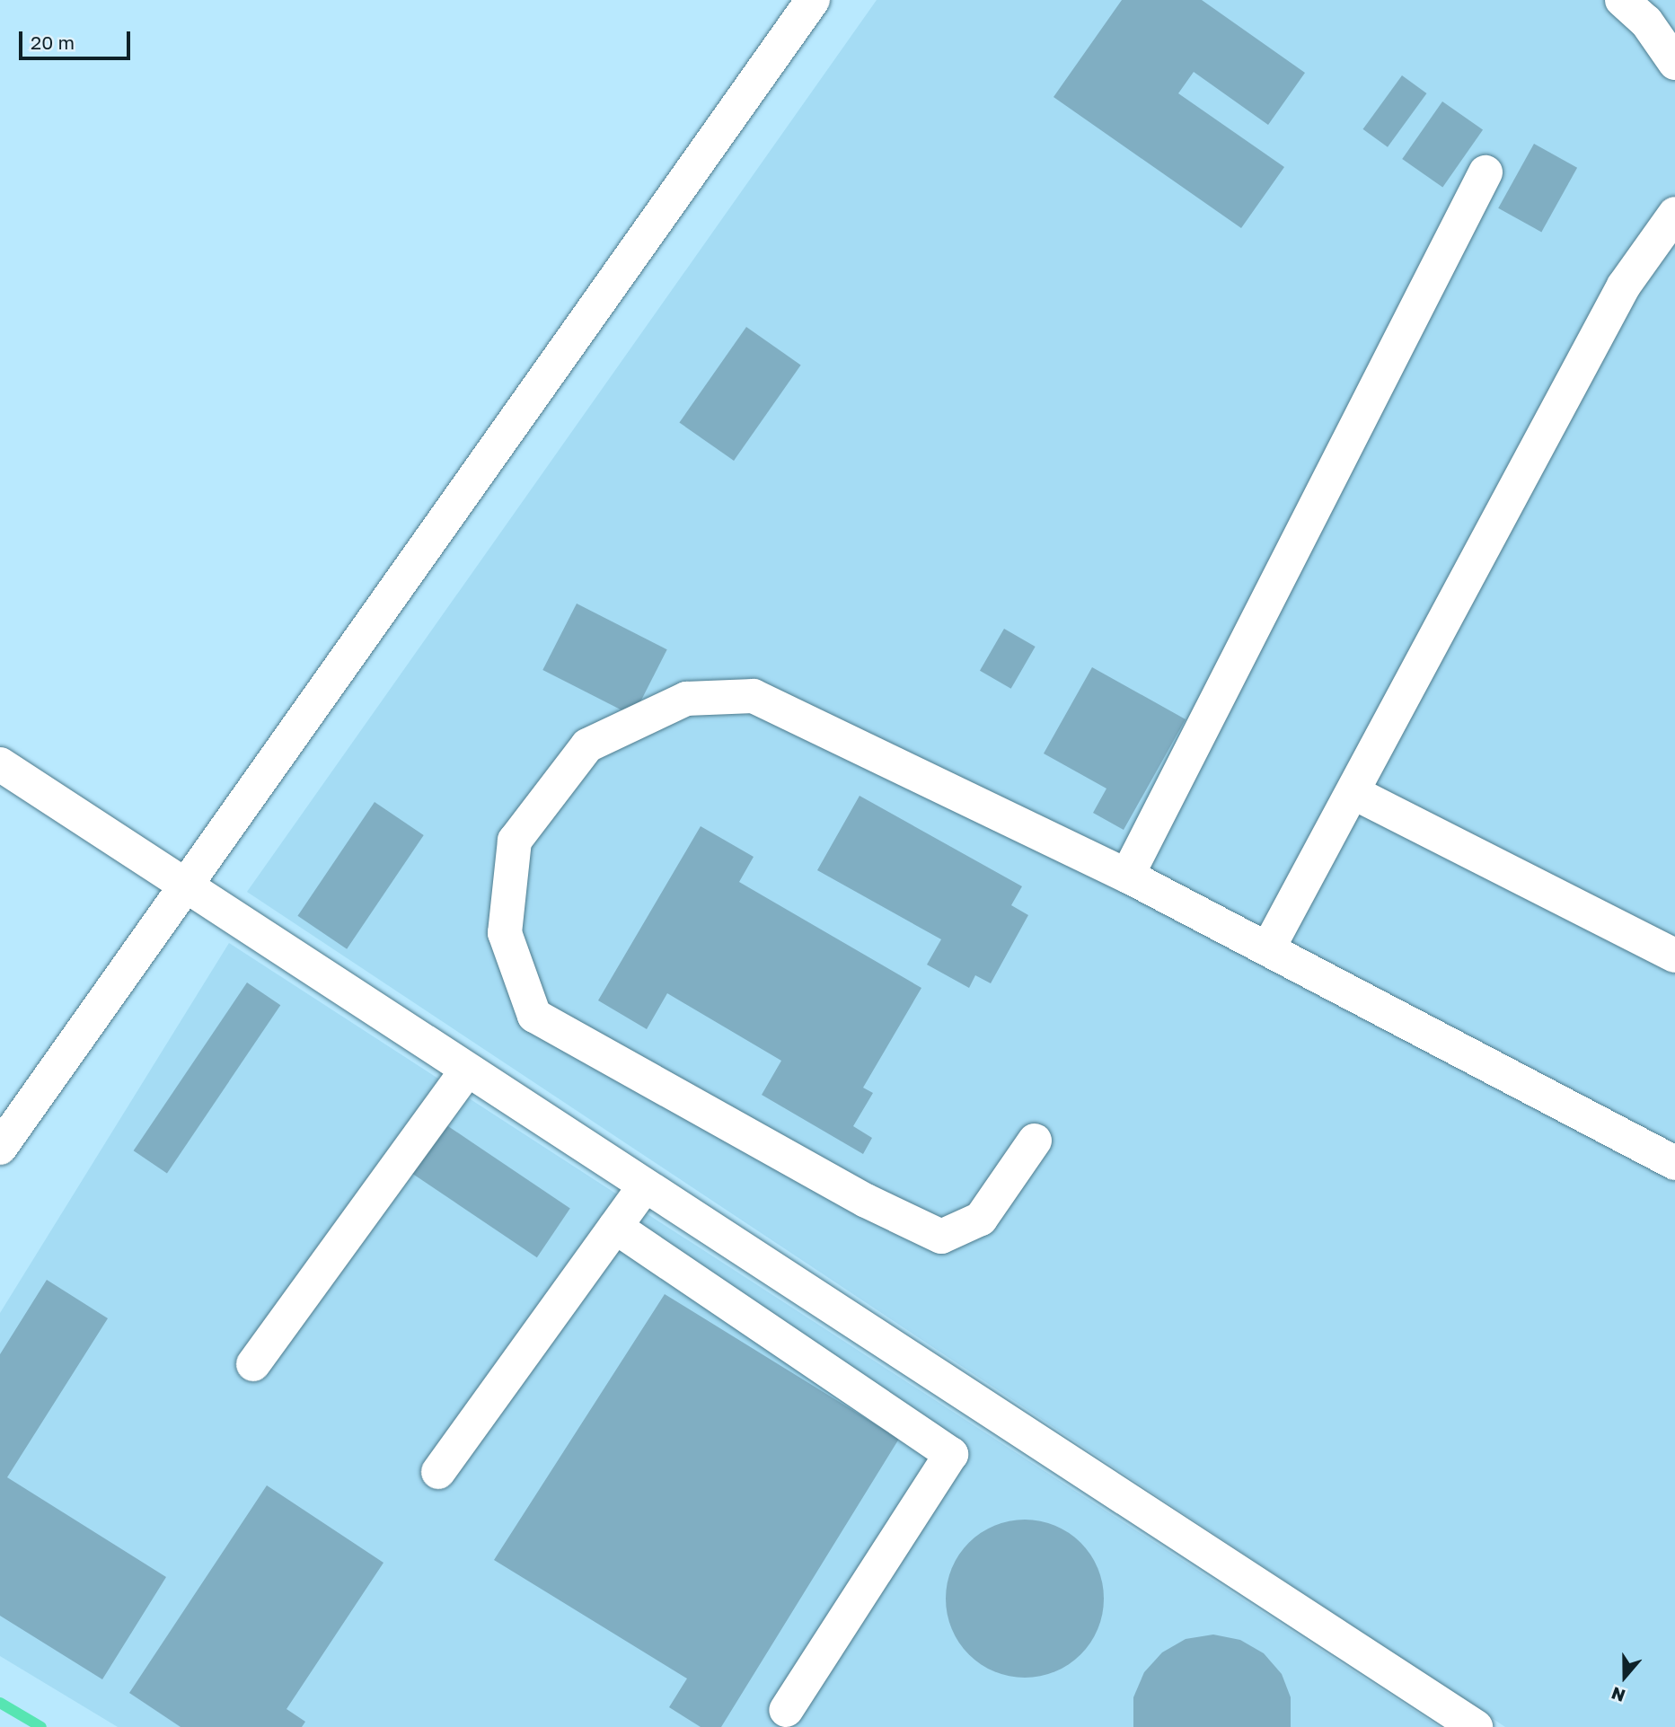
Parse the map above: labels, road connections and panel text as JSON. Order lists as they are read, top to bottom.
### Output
{
  "scale_bar": "20 m",
  "north": "bottom"
}
